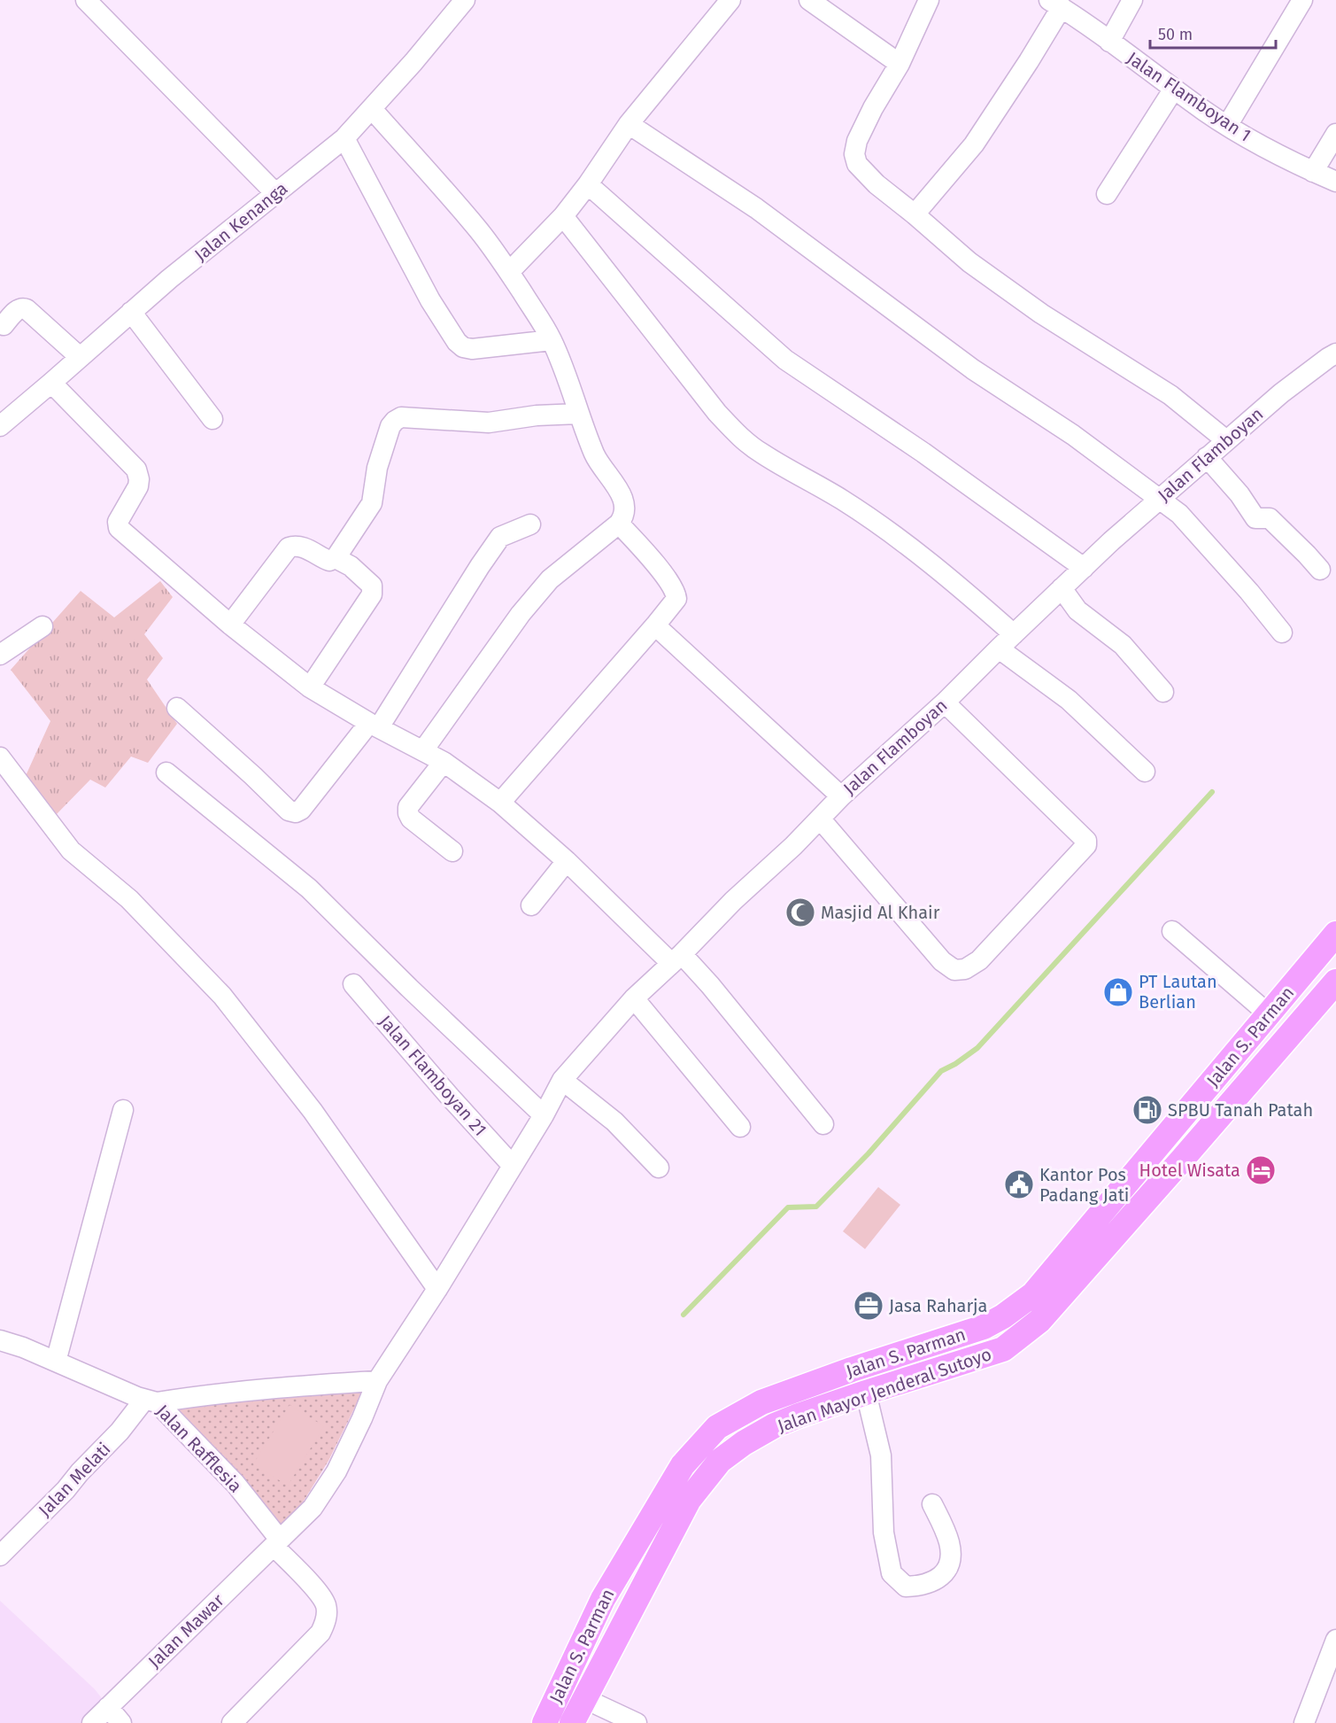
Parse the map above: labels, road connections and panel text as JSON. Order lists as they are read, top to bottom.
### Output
{
  "streets": {
    "main road": ["Jalan S. Parman", "Jalan Mayor Jenderal Sutoyo"],
    "street": [
      "Jalan Flamboyan 1",
      "Jalan Kenanga",
      "Jalan Flamboyan",
      "Jalan Flamboyan 21",
      "Jalan Rafflesia",
      "Jalan Melati",
      "Jalan Mawar"
    ]
  },
  "crossings": [
    ["Jalan Flamboyan", "Jalan Flamboyan 21"],
    ["Jalan Flamboyan", "Jalan Rafflesia"],
    ["Jalan Flamboyan", "Jalan Mawar"],
    ["Jalan S. Parman", "Jalan Mayor Jenderal Sutoyo"],
    ["Jalan Rafflesia", "Jalan Melati"],
    ["Jalan Rafflesia", "Jalan Mawar"]
  ],
  "places": {
    "mosque": ["Masjid Al Khair"],
    "shop": ["PT Lautan Berlian"],
    "fuel station": ["SPBU Tanah Patah"],
    "hotel": ["Hotel Wisata"],
    "public building": ["Kantor Pos Padang Jati"],
    "office": ["Jasa Raharja"]
  },
  "scale_bar": "50 m"
}
